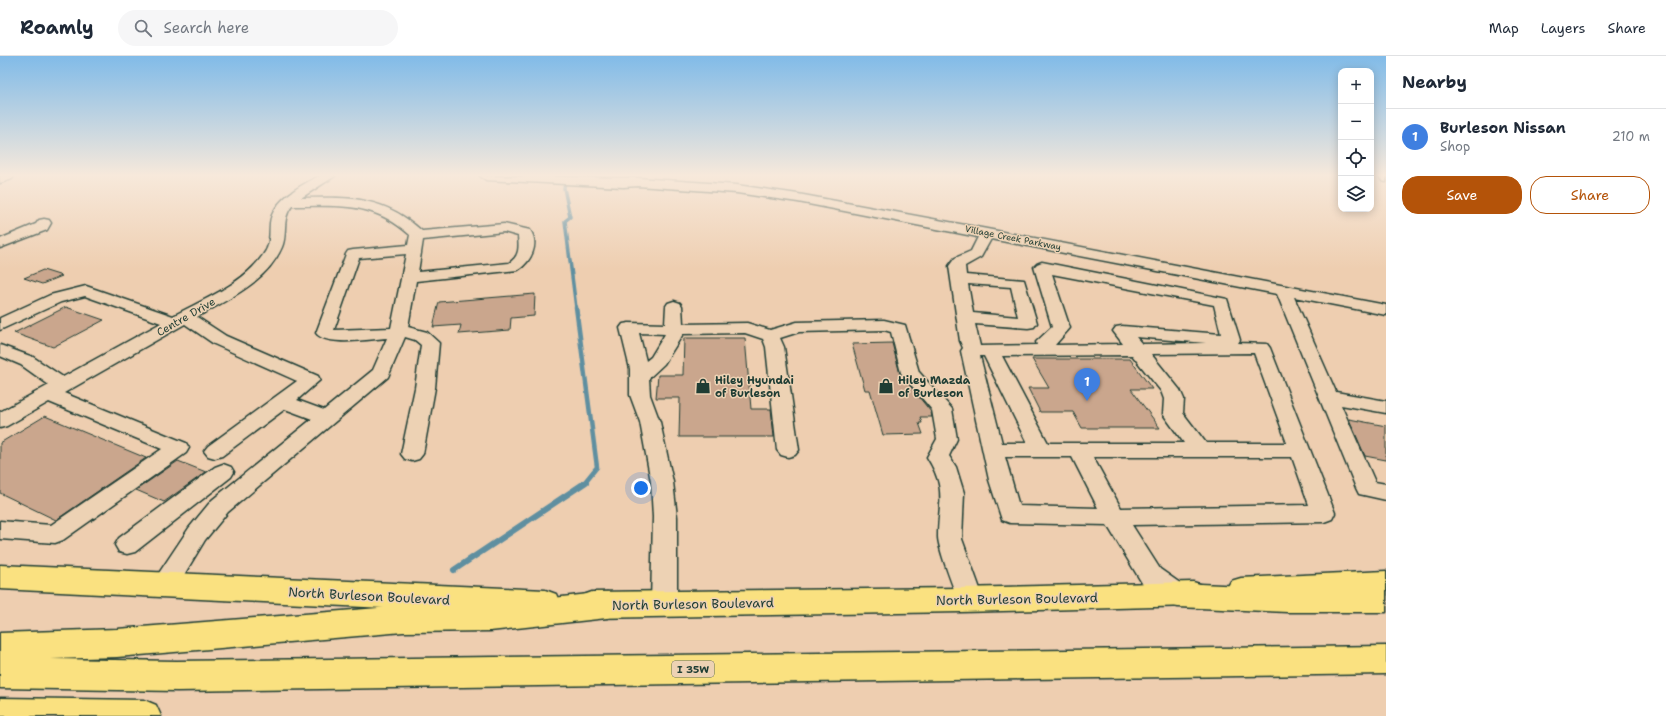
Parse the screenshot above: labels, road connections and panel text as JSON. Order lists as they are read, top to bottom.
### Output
{
  "streets": {
    "main road": ["North Burleson Boulevard", "I 35W"],
    "street": ["Village Creek Parkway", "Centre Drive"]
  },
  "places": {
    "shop": ["Hiley Hyundai of Burleson", "Hiley Mazda of Burleson"]
  },
  "page": {
    "header": "Roamly",
    "search": "Search here",
    "nav": ["Map", "Layers", "Share"],
    "heading": "Nearby",
    "map_buttons": ["+", "−"],
    "list": [
      {
        "mark": "1",
        "name": "Burleson Nissan",
        "note": "Shop",
        "value": "210 m"
      }
    ],
    "buttons": ["Save", "Share"],
    "pins": "1"
  }
}
